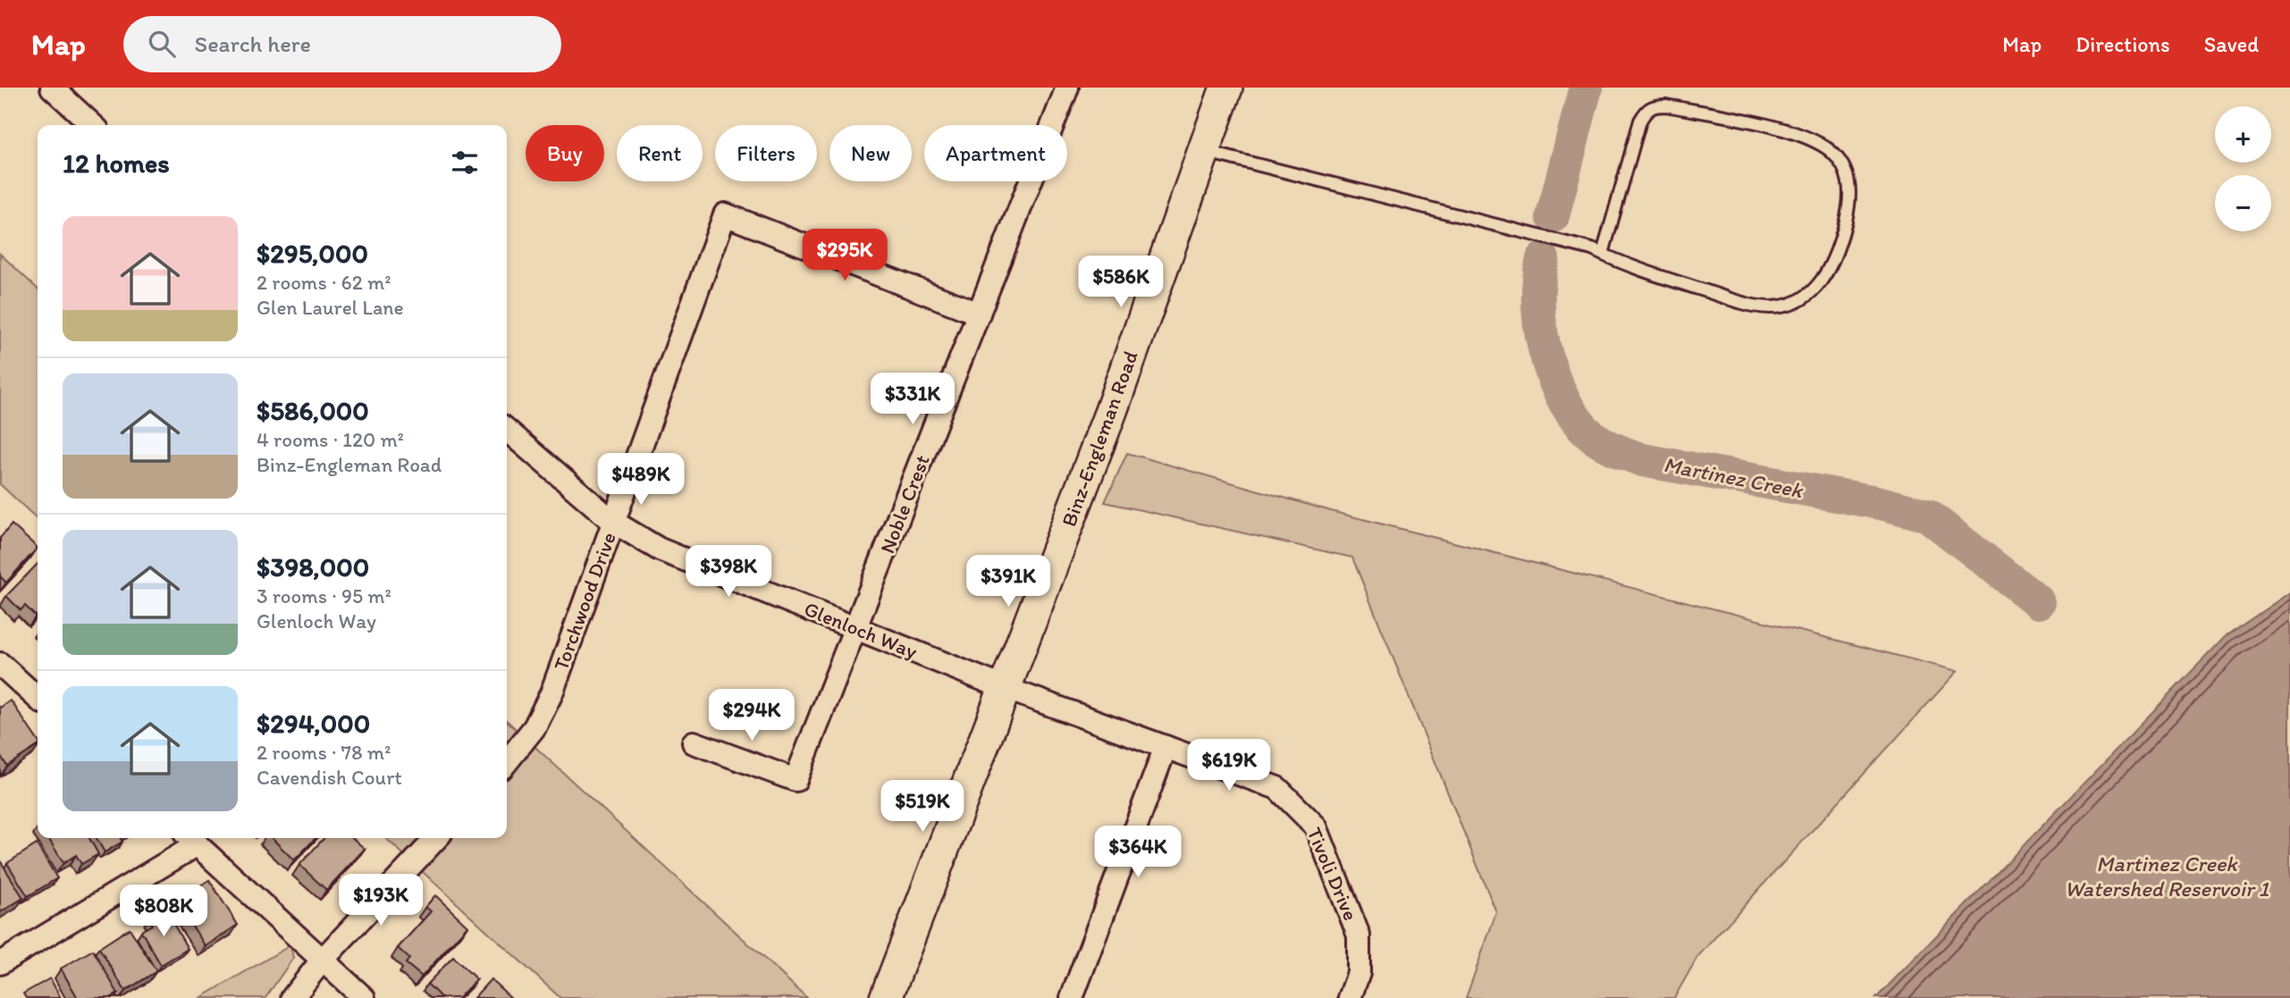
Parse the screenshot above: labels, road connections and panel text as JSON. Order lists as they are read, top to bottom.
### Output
{
  "streets": {
    "street": [
      "Binz-Engleman Road",
      "Noble Crest",
      "Torchwood Drive",
      "Glenloch Way",
      "Tivoli Drive"
    ]
  },
  "crossings": [
    ["Binz-Engleman Road", "Glenloch Way"],
    ["Binz-Engleman Road", "Tivoli Drive"],
    ["Noble Crest", "Torchwood Drive"],
    ["Noble Crest", "Glenloch Way"],
    ["Torchwood Drive", "Glenloch Way"],
    ["Glenloch Way", "Tivoli Drive"]
  ],
  "water": ["Martinez Creek", "Martinez Creek Watershed Reservoir 1"],
  "page": {
    "header": "Map",
    "search": "Search here",
    "nav": ["Map", "Directions", "Saved"],
    "map_buttons": ["+", "−"],
    "chip": [
      "Buy",
      "Rent",
      "Filters",
      "New",
      "Apartment"
    ],
    "heading": "12 homes",
    "list": [
      {
        "name": "$295,000",
        "note": "2 rooms · 62 m² · Glen Laurel Lane"
      },
      {
        "name": "$586,000",
        "note": "4 rooms · 120 m² · Binz-Engleman Road"
      },
      {
        "name": "$398,000",
        "note": "3 rooms · 95 m² · Glenloch Way"
      },
      {
        "name": "$294,000",
        "note": "2 rooms · 78 m² · Cavendish Court"
      }
    ],
    "price": [
      "$295K",
      "$586K",
      "$331K",
      "$489K",
      "$398K",
      "$391K",
      "$294K",
      "$619K",
      "$519K",
      "$364K",
      "$193K",
      "$808K"
    ]
  }
}
